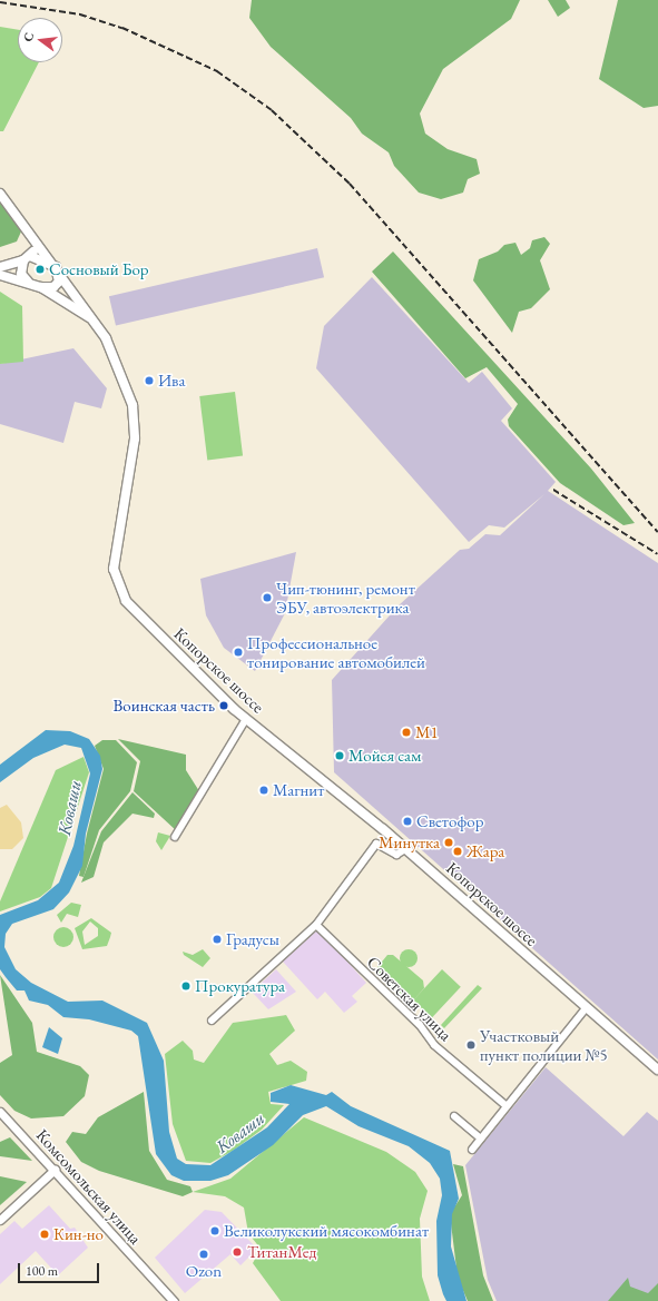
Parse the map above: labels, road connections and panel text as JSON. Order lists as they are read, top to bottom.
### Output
{
  "streets": {
    "main road": ["Копорское шоссе"],
    "street": ["Советская улица", "Комсомольская улица"]
  },
  "water": ["Коваши"],
  "places": [
    "Сосновый Бор",
    "Ива",
    "Чип-тюнинг, ремонт ЭБУ, автоэлектрика",
    "Профессиональное тонирование автомобилей",
    "Воинская часть",
    "М1",
    "Мойся сам",
    "Магнит",
    "Светофор",
    "Минутка",
    "Жара",
    "Градусы",
    "Прокуратура",
    "Участковый пункт полиции №5",
    "Великолукский мясокомбинат",
    "Кин-но",
    "ТитанМед",
    "Ozon"
  ],
  "scale_bar": "100 m",
  "north": "left"
}
